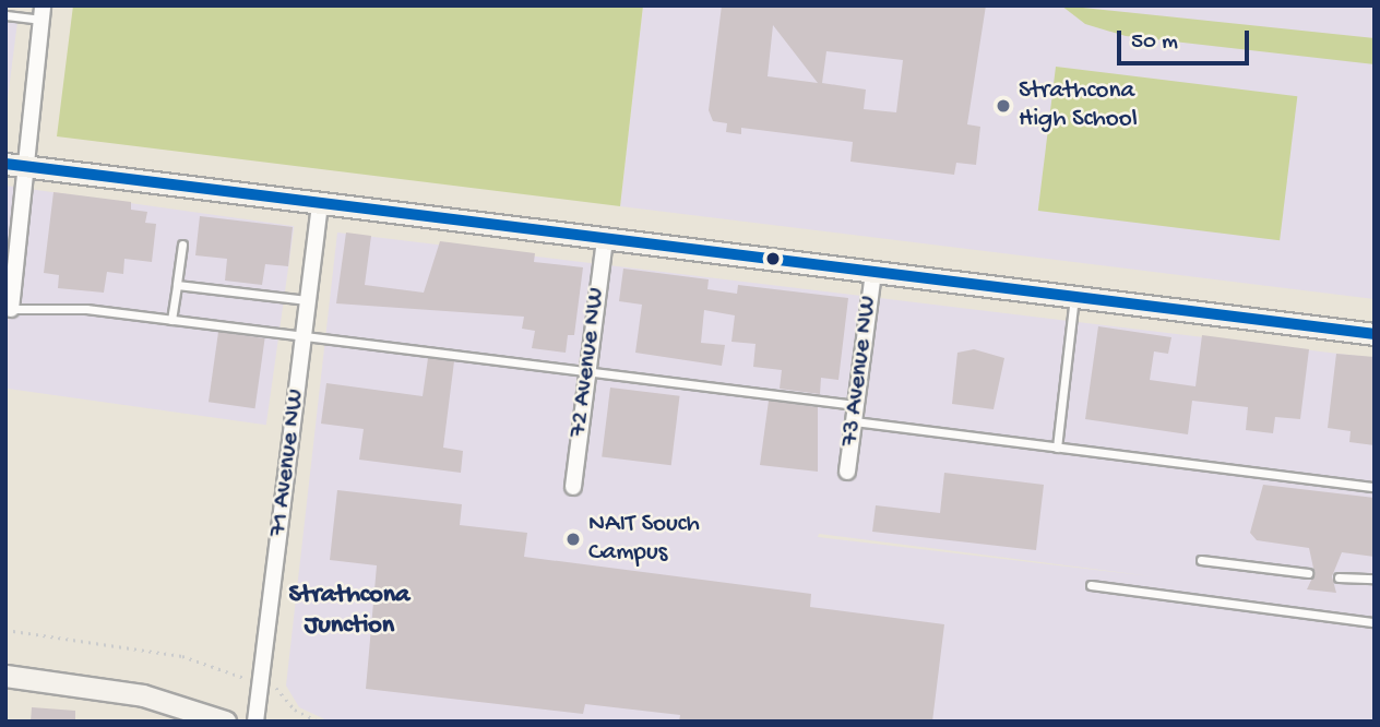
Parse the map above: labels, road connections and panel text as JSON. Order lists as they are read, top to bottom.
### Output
{
  "streets": {
    "street": ["72 Avenue NW", "73 Avenue NW", "71 Avenue NW"]
  },
  "districts": ["Strathcona Junction"],
  "places": ["Strathcona High School", "NAIT Souch Campus"],
  "scale_bar": "50 m"
}
